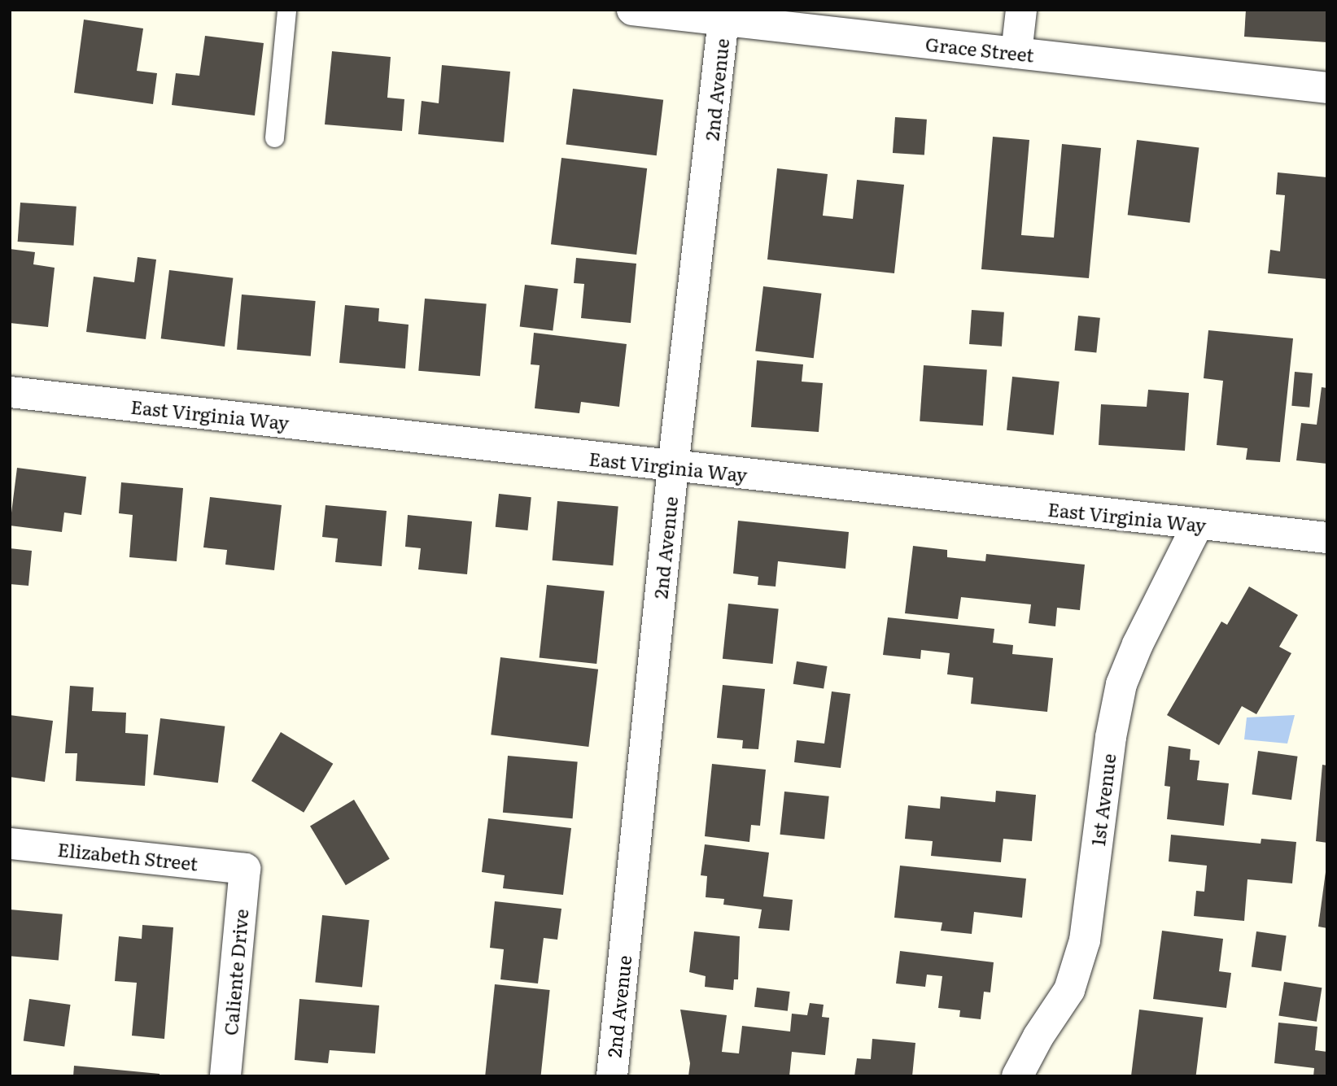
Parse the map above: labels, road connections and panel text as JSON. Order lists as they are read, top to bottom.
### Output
{
  "streets": {
    "street": [
      "Grace Street",
      "2nd Avenue",
      "East Virginia Way",
      "1st Avenue",
      "Elizabeth Street",
      "Caliente Drive"
    ]
  },
  "crossings": [
    ["Grace Street", "2nd Avenue"],
    ["2nd Avenue", "East Virginia Way"],
    ["East Virginia Way", "1st Avenue"],
    ["Elizabeth Street", "Caliente Drive"]
  ]
}
